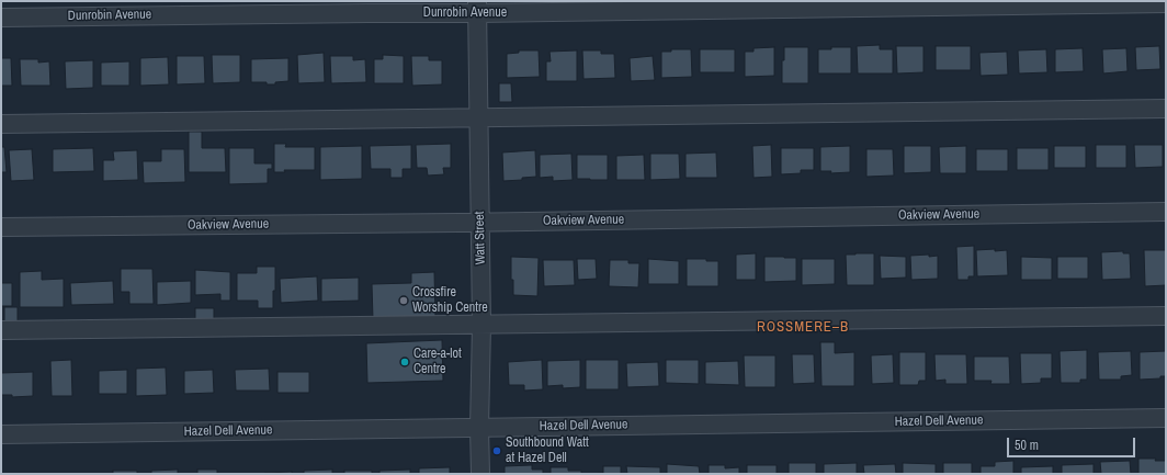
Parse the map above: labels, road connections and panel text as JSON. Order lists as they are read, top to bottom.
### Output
{
  "streets": {
    "street": [
      "Dunrobin Avenue",
      "Oakview Avenue",
      "Watt Street",
      "Hazel Dell Avenue"
    ]
  },
  "crossings": [
    ["Dunrobin Avenue", "Watt Street"],
    ["Oakview Avenue", "Watt Street"],
    ["Watt Street", "Hazel Dell Avenue"]
  ],
  "districts": ["ROSSMERE–B"],
  "places": ["Crossfire Worship Centre", "Care-a-lot Centre", "Southbound Watt at Hazel Dell"],
  "scale_bar": "50 m"
}
